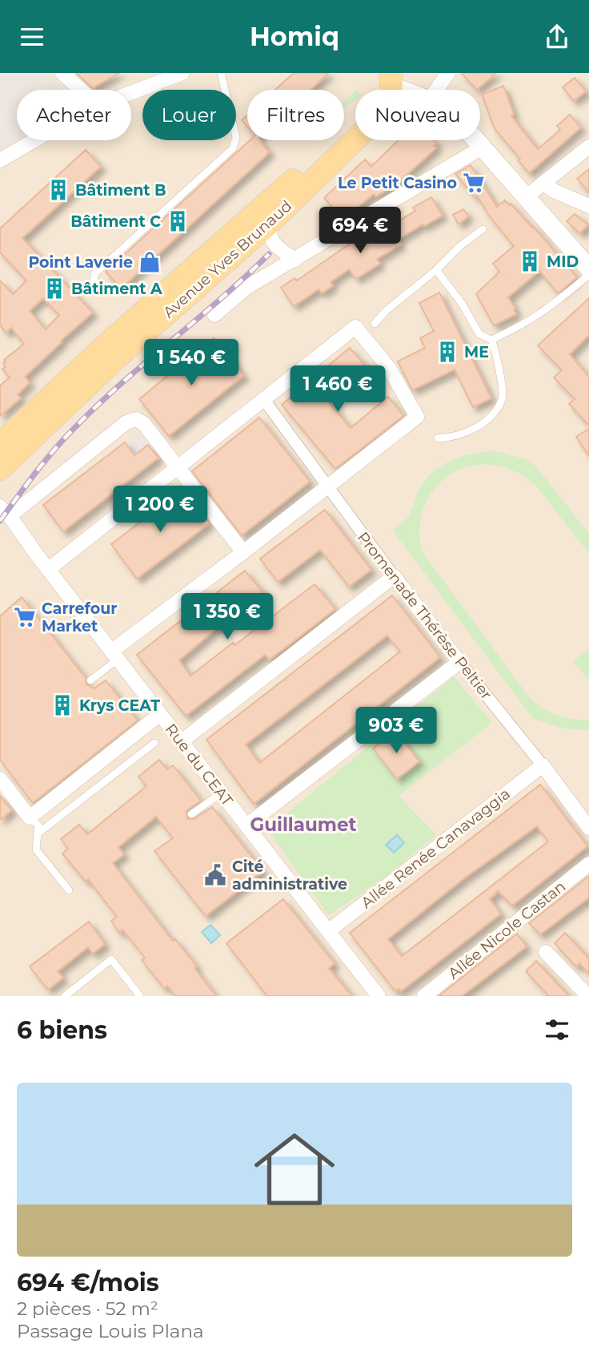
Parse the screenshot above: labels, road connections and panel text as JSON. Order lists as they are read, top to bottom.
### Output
{
  "streets": {
    "main road": ["Avenue Yves Brunaud"],
    "street": [
      "Promenade Thérèse Peltier",
      "Rue du CEAT",
      "Allée Renée Canavaggia",
      "Allée Nicole Castan"
    ]
  },
  "crossings": [
    ["Promenade Thérèse Peltier", "Allée Renée Canavaggia"],
    ["Rue du CEAT", "Allée Renée Canavaggia"]
  ],
  "districts": ["Guillaumet"],
  "places": {
    "supermarket": ["Le Petit Casino", "Carrefour Market"],
    "building": [
      "Bâtiment B",
      "Bâtiment C",
      "MID",
      "Bâtiment A",
      "ME",
      "Krys CEAT"
    ],
    "shop": ["Point Laverie"],
    "public building": ["Cité administrative"]
  },
  "page": {
    "header": "Homiq",
    "chip": [
      "Acheter",
      "Louer",
      "Filtres",
      "Nouveau"
    ],
    "price": [
      "694 €",
      "1 540 €",
      "1 460 €",
      "1 200 €",
      "1 350 €",
      "903 €"
    ],
    "heading": "6 biens",
    "list": [
      {
        "name": "694 €/mois",
        "note": "2 pièces · 52 m² · Passage Louis Plana"
      }
    ]
  }
}
